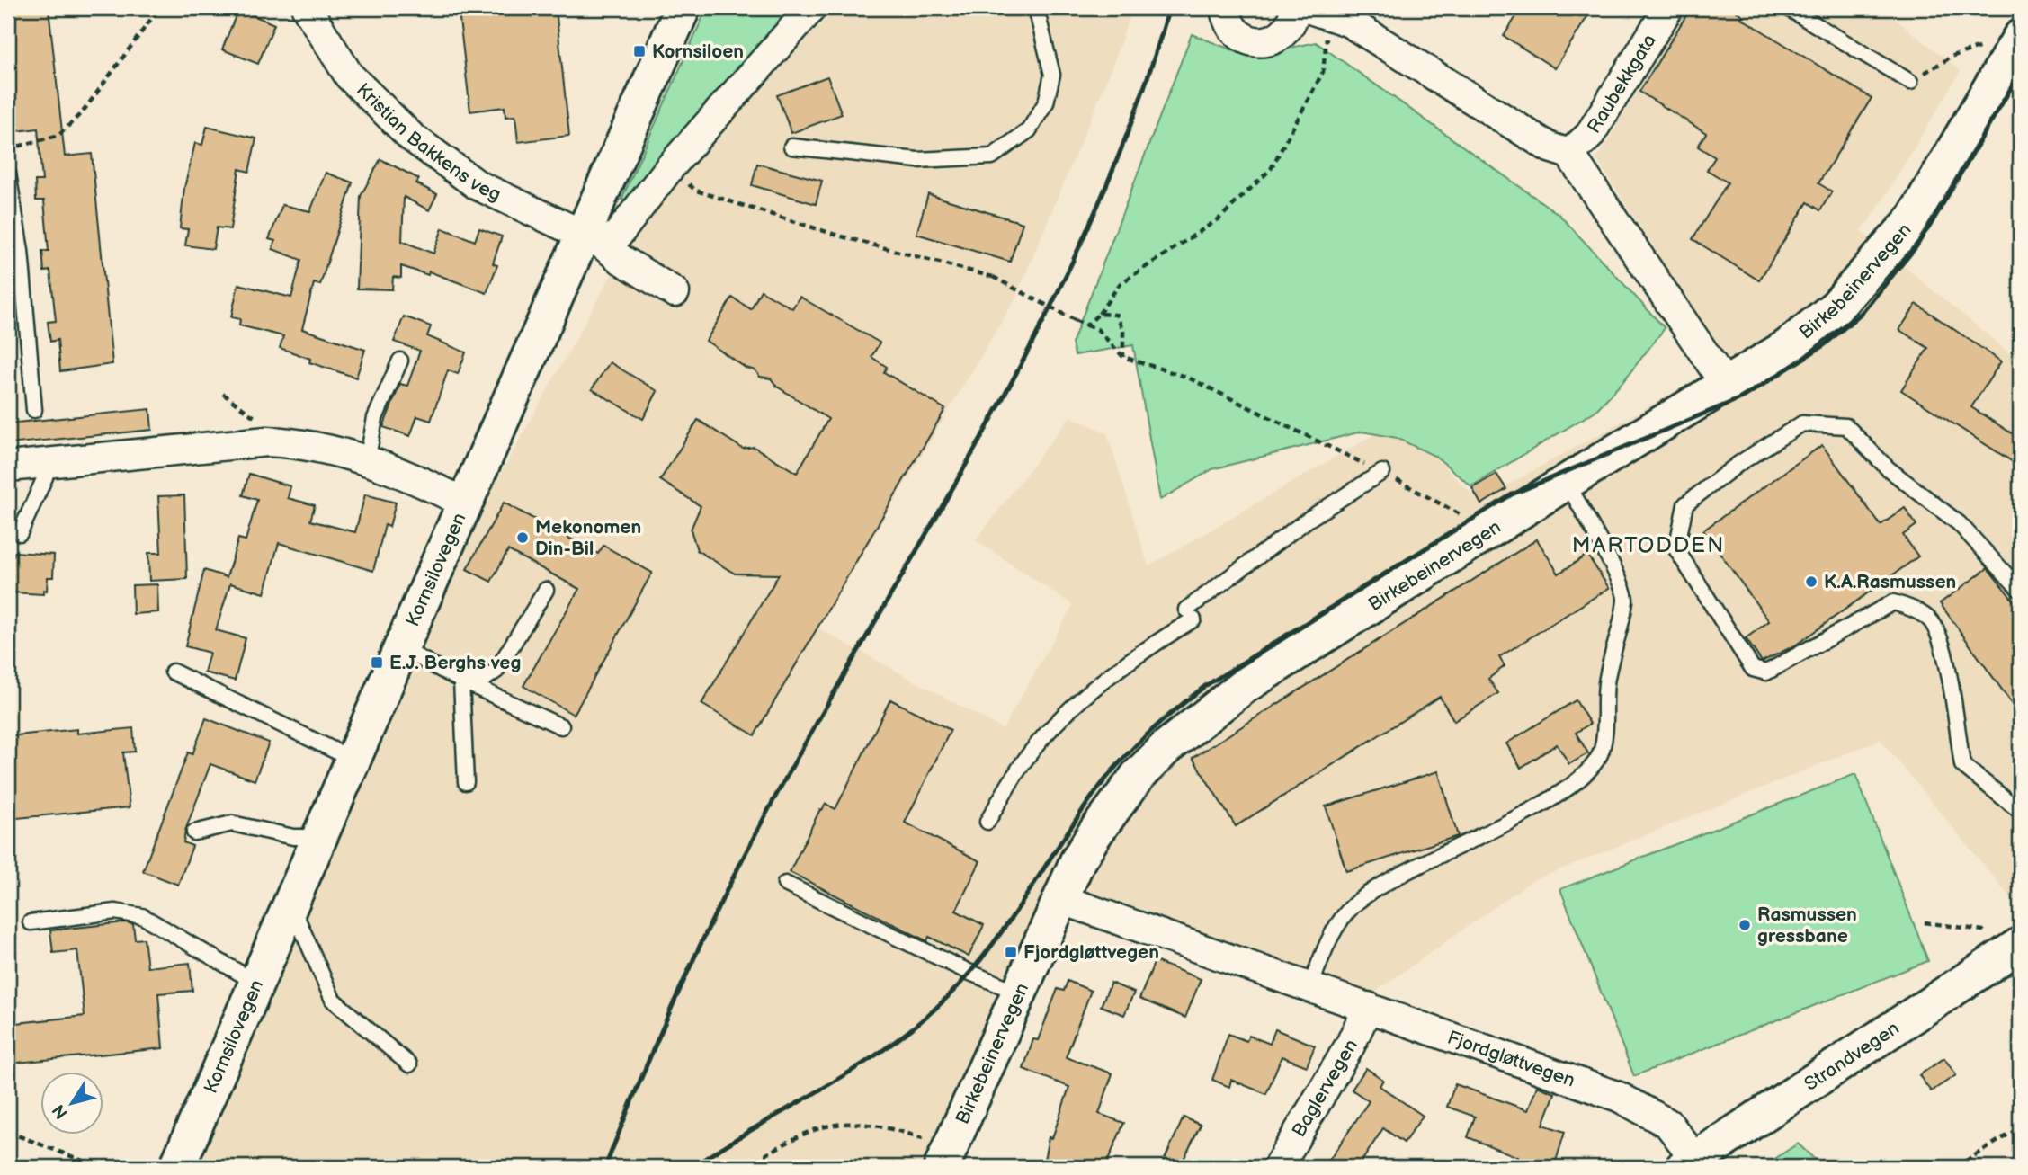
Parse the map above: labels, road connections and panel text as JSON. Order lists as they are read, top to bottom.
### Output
{
  "streets": {
    "main road": ["Birkebeinervegen", "Kornsilovegen", "Strandvegen"],
    "street": [
      "Raubekkgata",
      "Kristian Bakkens veg",
      "Fjordgløttvegen",
      "Baglervegen"
    ]
  },
  "crossings": [
    ["Kristian Bakkens veg", "Kornsilovegen"],
    ["Birkebeinervegen", "Fjordgløttvegen"],
    ["Strandvegen", "Fjordgløttvegen"],
    ["Fjordgløttvegen", "Baglervegen"]
  ],
  "districts": ["MARTODDEN"],
  "places": {
    "transit": ["Kornsiloen", "E.J. Berghs veg", "Fjordgløttvegen"],
    "other": ["Mekonomen Din-Bil", "K.A.Rasmussen", "Rasmussen gressbane"]
  },
  "north": "bottom left"
}
